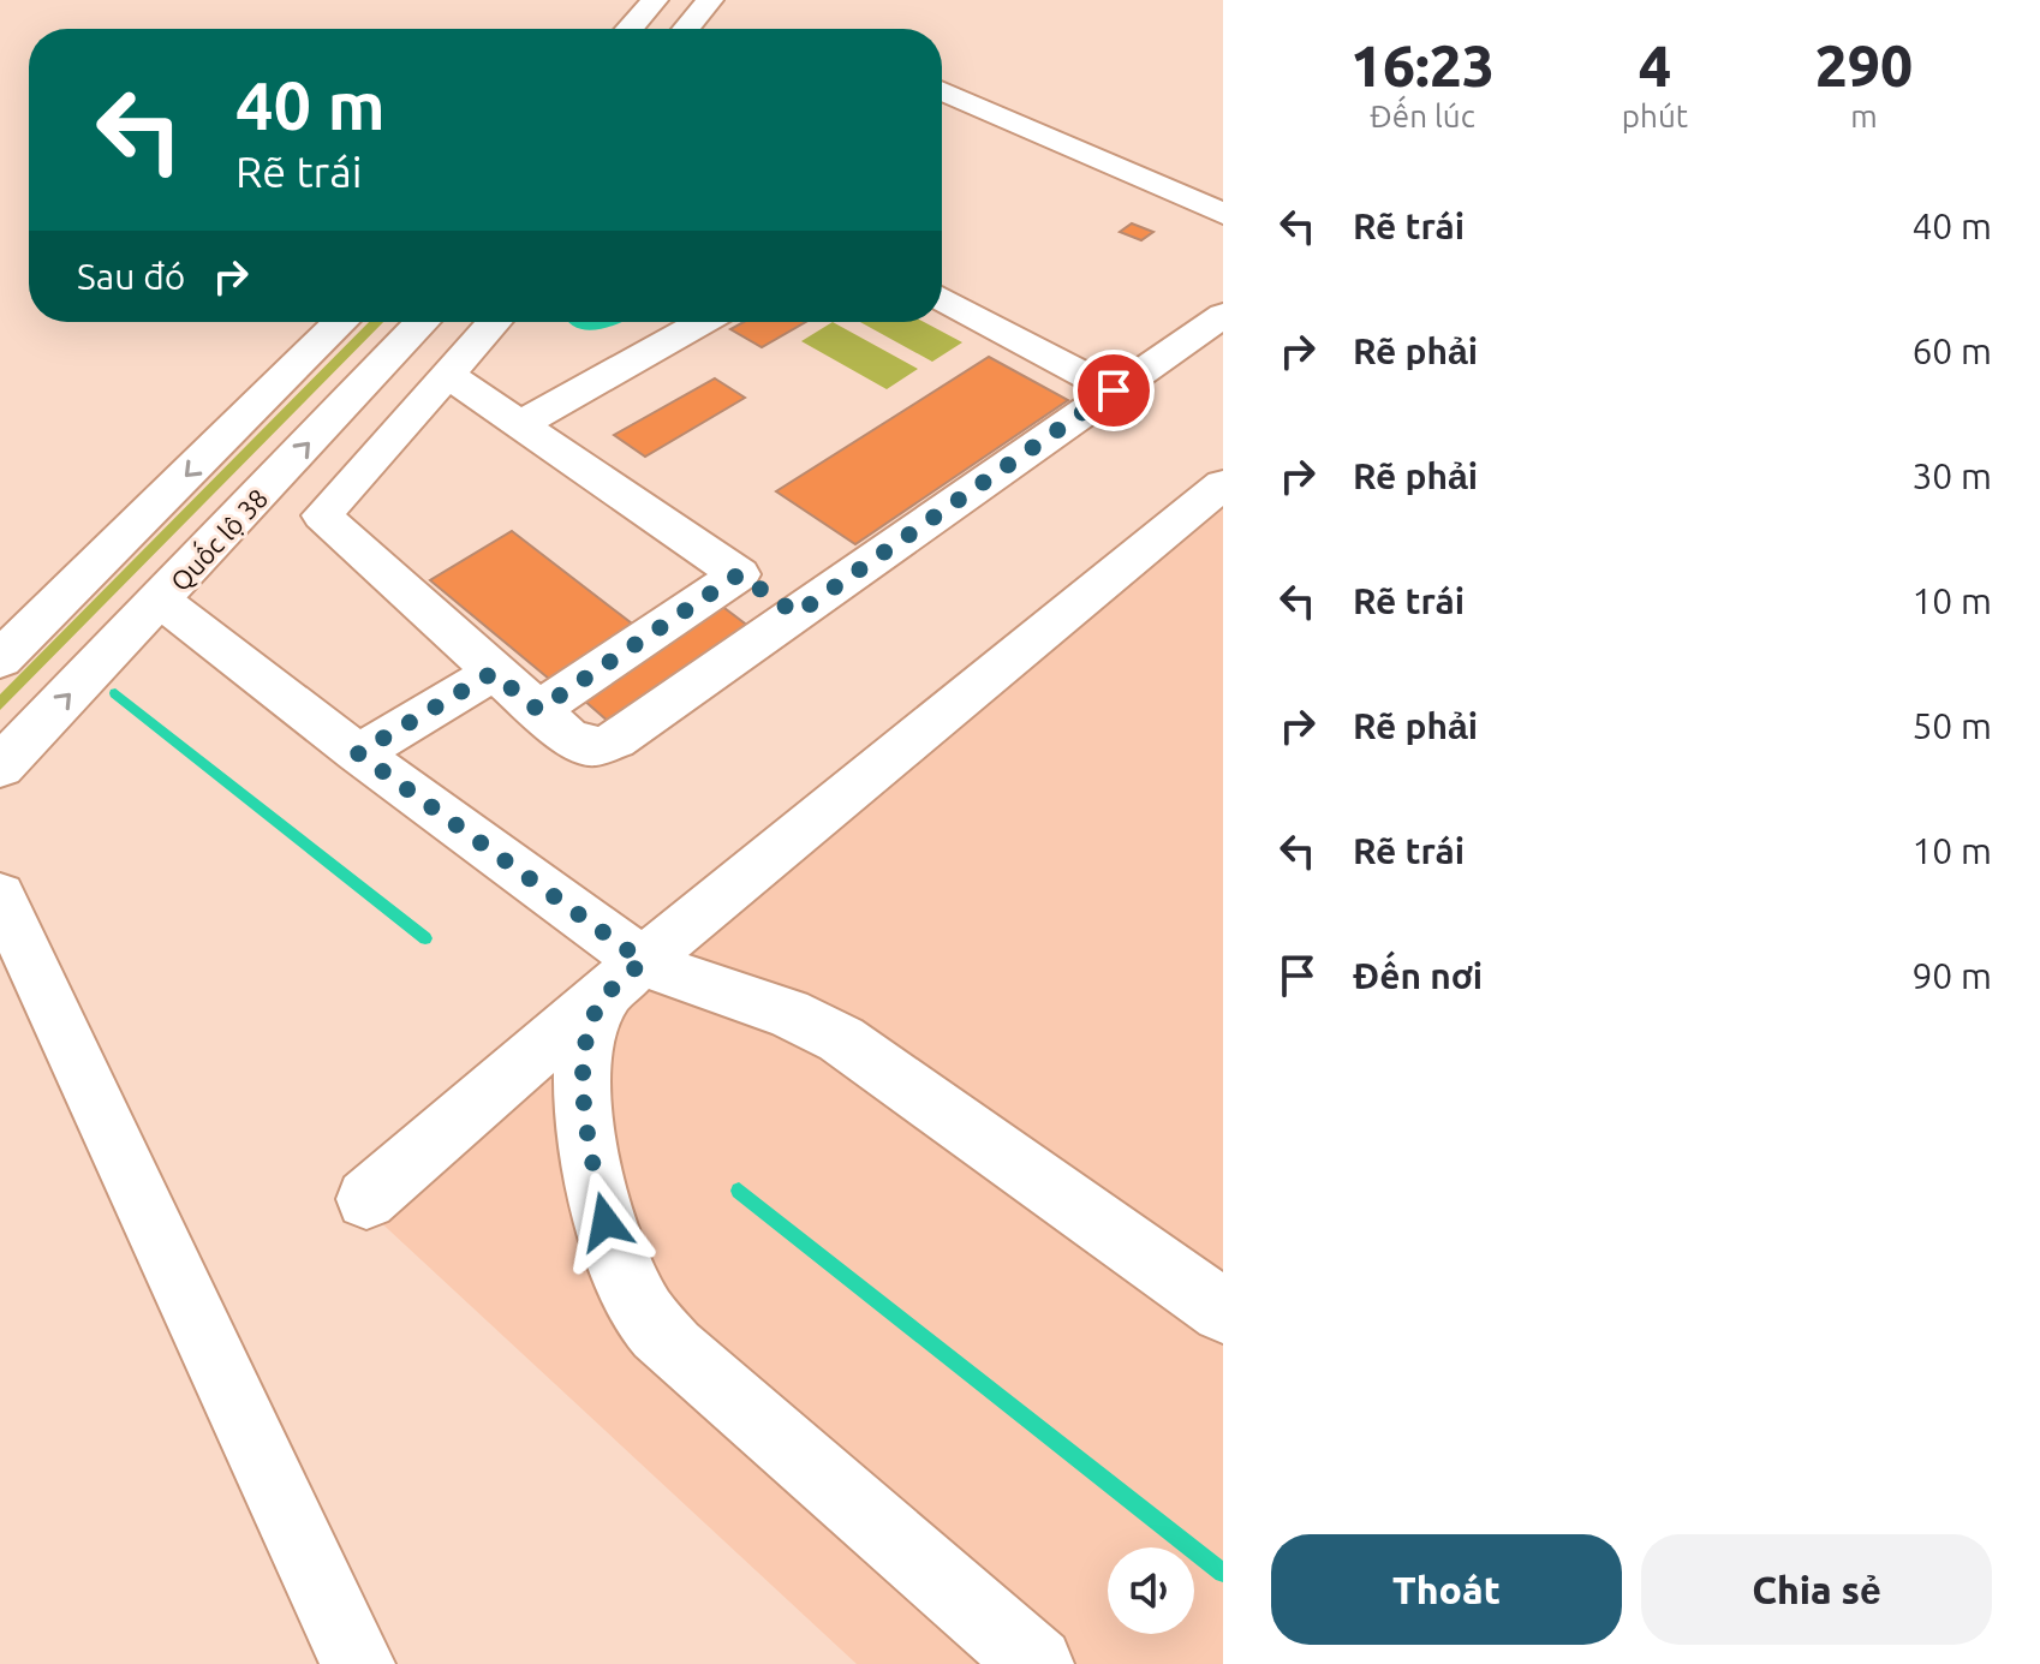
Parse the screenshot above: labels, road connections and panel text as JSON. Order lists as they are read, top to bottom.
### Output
{
  "streets": {
    "highway": ["Quốc lộ 38"]
  },
  "page": {
    "eta": [
      "16:23",
      "Đến lúc",
      "4",
      "phút",
      "290",
      "m"
    ],
    "turn": ["40 m", "Rẽ trái"],
    "list": [
      {
        "name": "Rẽ trái",
        "value": "40 m"
      },
      {
        "name": "Rẽ phải",
        "value": "60 m"
      },
      {
        "name": "Rẽ phải",
        "value": "30 m"
      },
      {
        "name": "Rẽ trái",
        "value": "10 m"
      },
      {
        "name": "Rẽ phải",
        "value": "50 m"
      },
      {
        "name": "Rẽ trái",
        "value": "10 m"
      },
      {
        "name": "Đến nơi",
        "value": "90 m"
      }
    ],
    "then": "Sau đó",
    "buttons": ["Thoát", "Chia sẻ"]
  }
}
